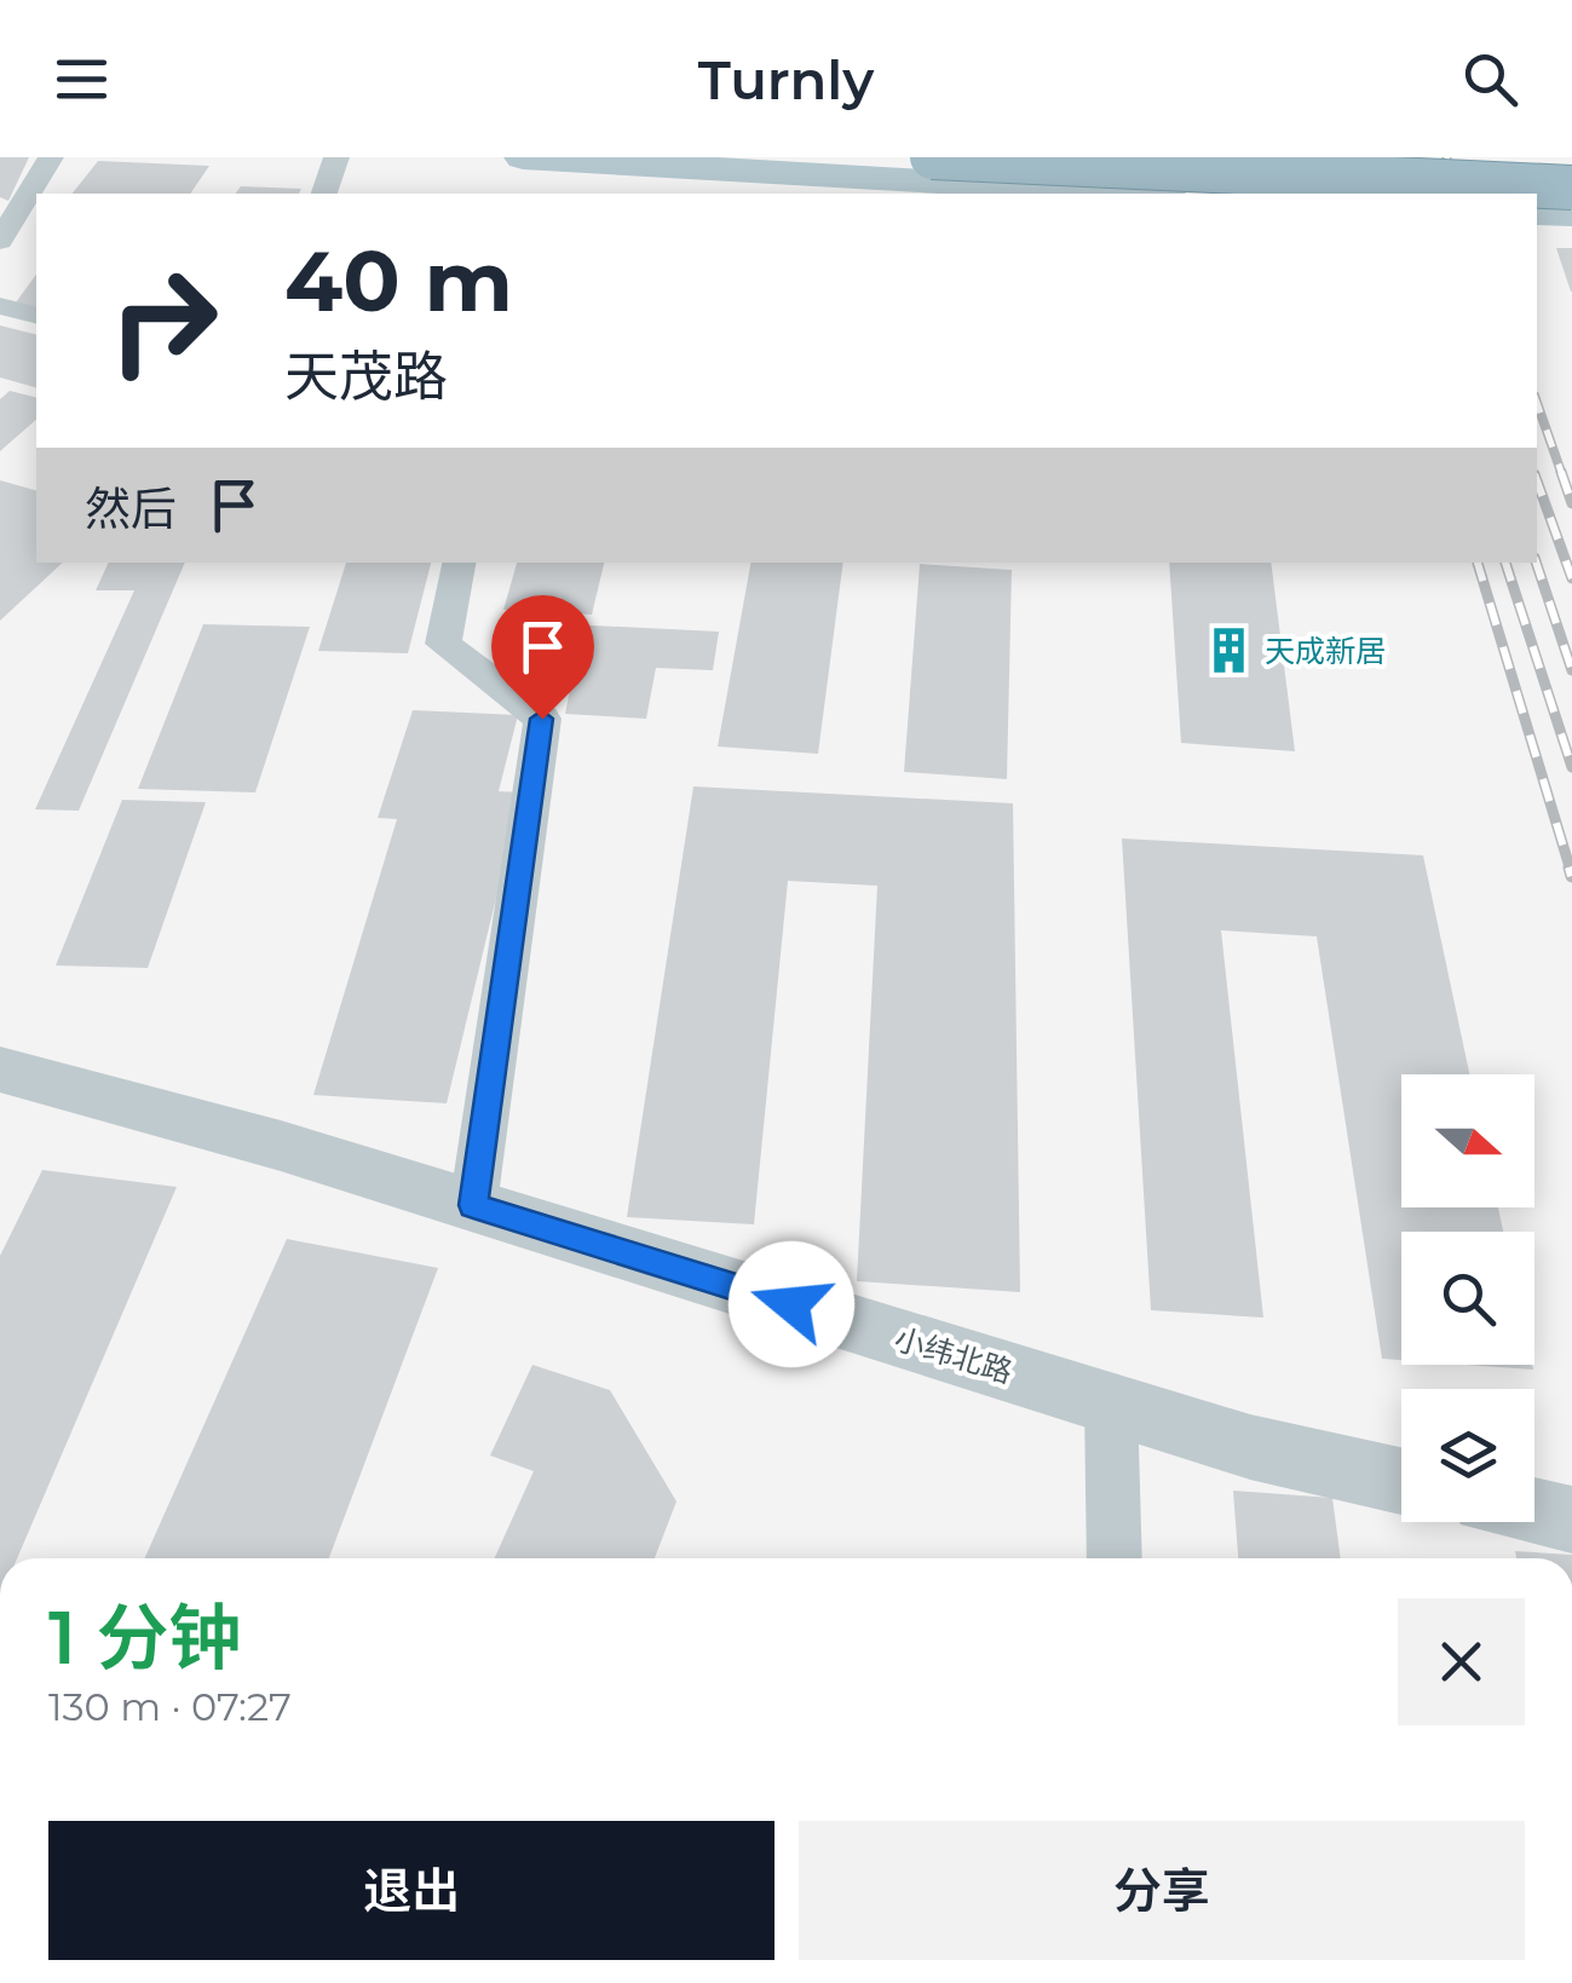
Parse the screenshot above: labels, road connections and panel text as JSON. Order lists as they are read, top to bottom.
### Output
{
  "streets": {
    "street": ["小纬北路"]
  },
  "places": {
    "building": ["天成新居"]
  },
  "north": "right",
  "page": {
    "header": "Turnly",
    "turn": ["40 m", "天茂路"],
    "then": "然后",
    "heading": ["1 分钟", "130 m · 07:27"],
    "buttons": ["退出", "分享"]
  }
}
